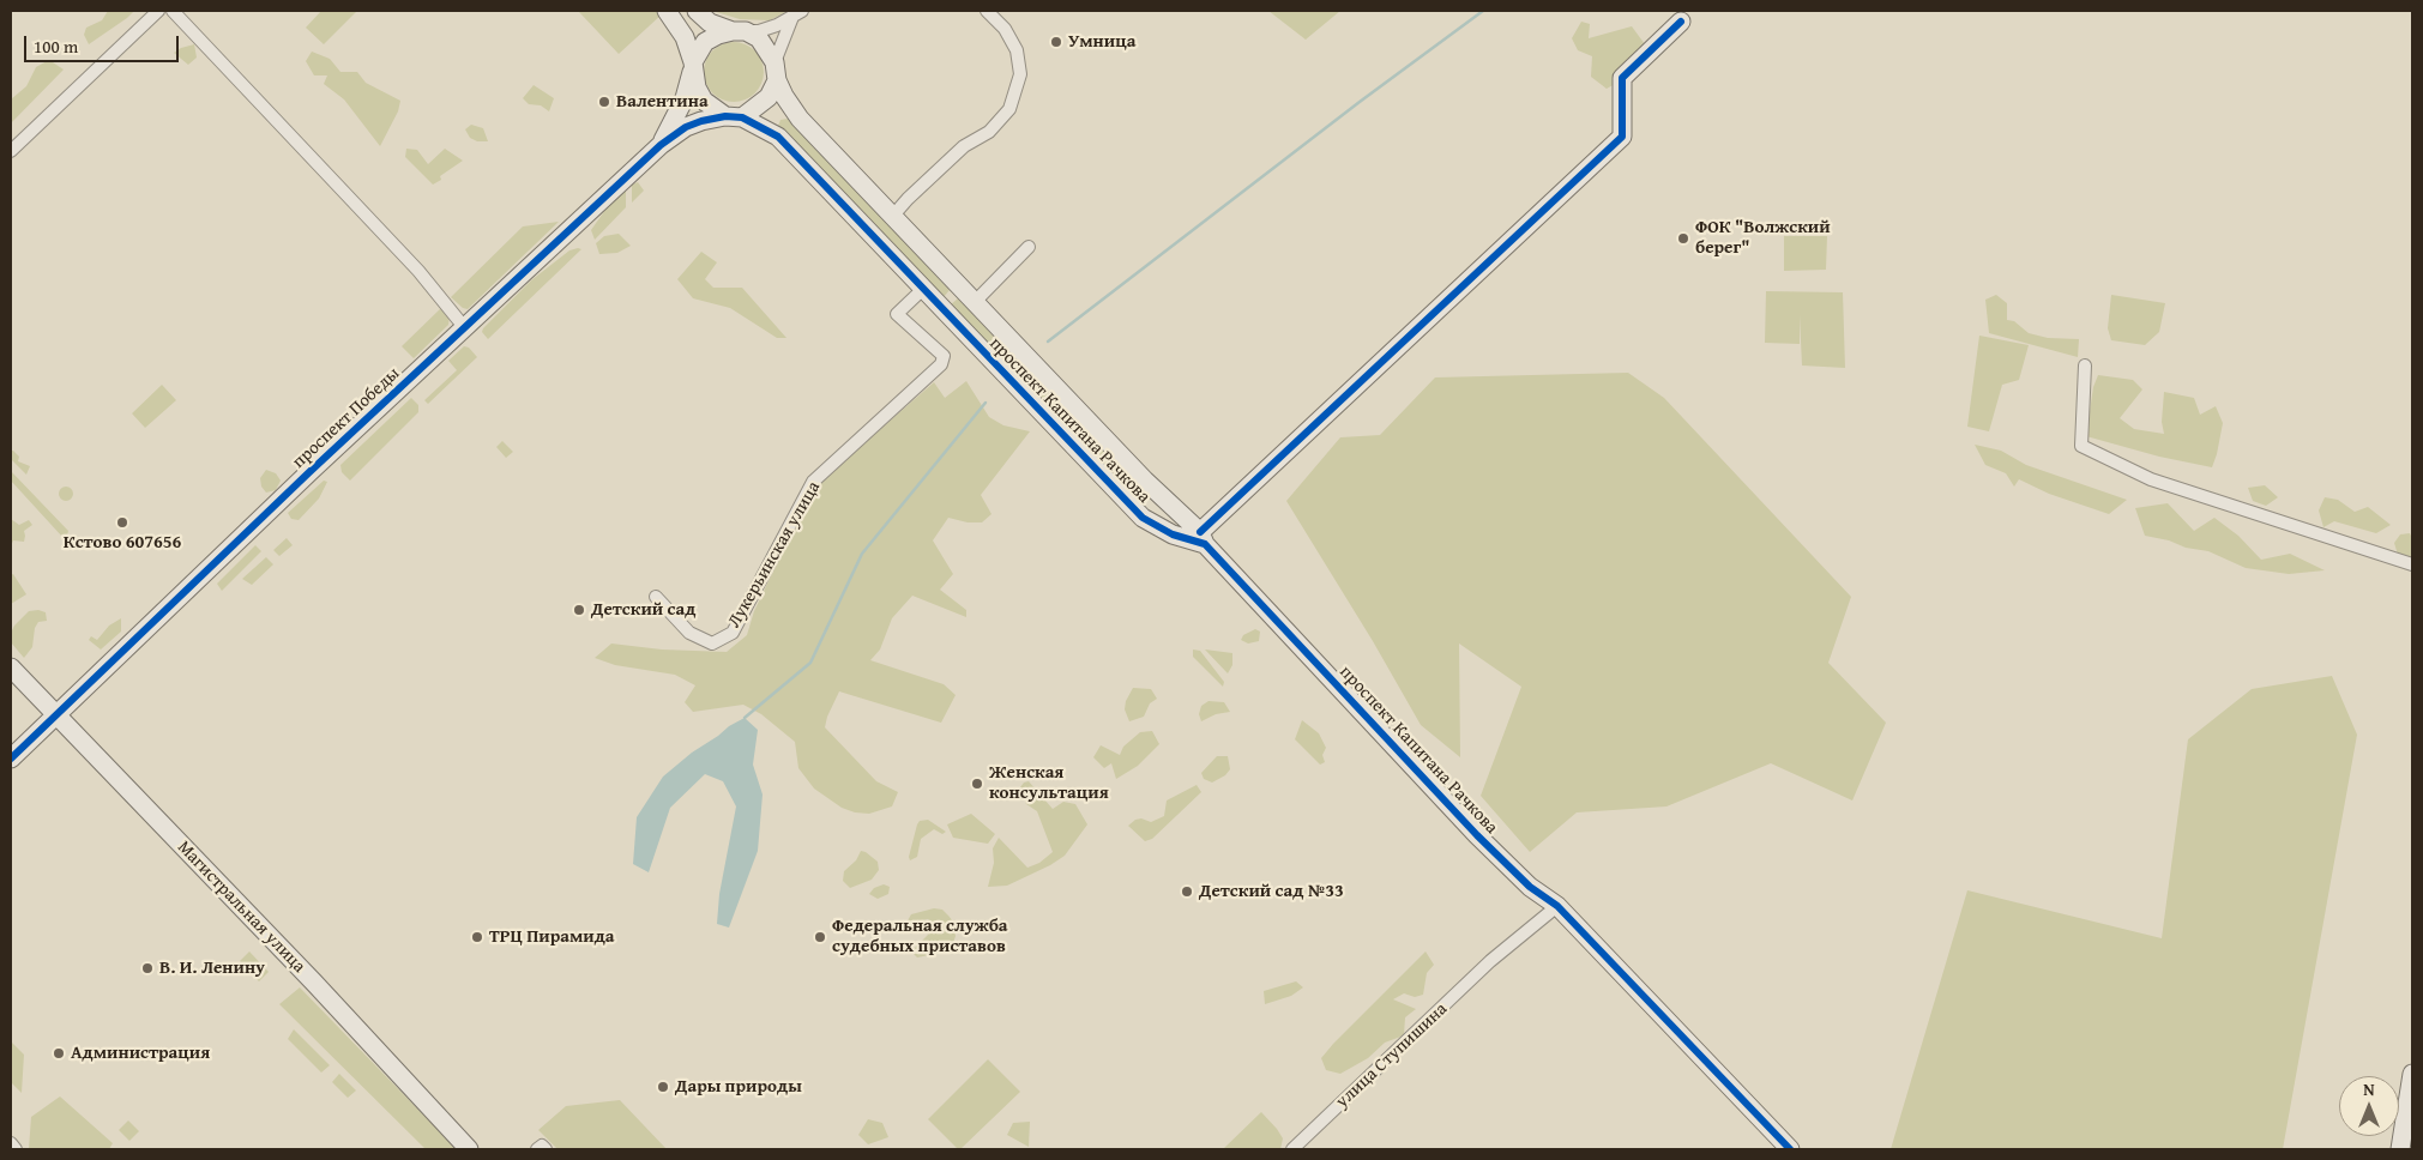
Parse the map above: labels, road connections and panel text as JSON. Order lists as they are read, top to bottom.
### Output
{
  "streets": {
    "street": [
      "проспект Победы",
      "проспект Капитана Рачкова",
      "Лукерьинская улица",
      "Магистральная улица",
      "улица Ступишина"
    ]
  },
  "crossings": [
    ["проспект Победы", "Магистральная улица"],
    ["проспект Капитана Рачкова", "Лукерьинская улица"],
    ["проспект Капитана Рачкова", "улица Ступишина"]
  ],
  "places": [
    "Умница",
    "Валентина",
    "ФОК \"Волжский берег\"",
    "Кстово 607656",
    "Детский сад",
    "Женская консультация",
    "Детский сад №33",
    "ТРЦ Пирамида",
    "Федеральная служба судебных приставов",
    "В. И. Ленину",
    "Администрация",
    "Дары природы"
  ],
  "scale_bar": "100 m",
  "north": "top"
}
